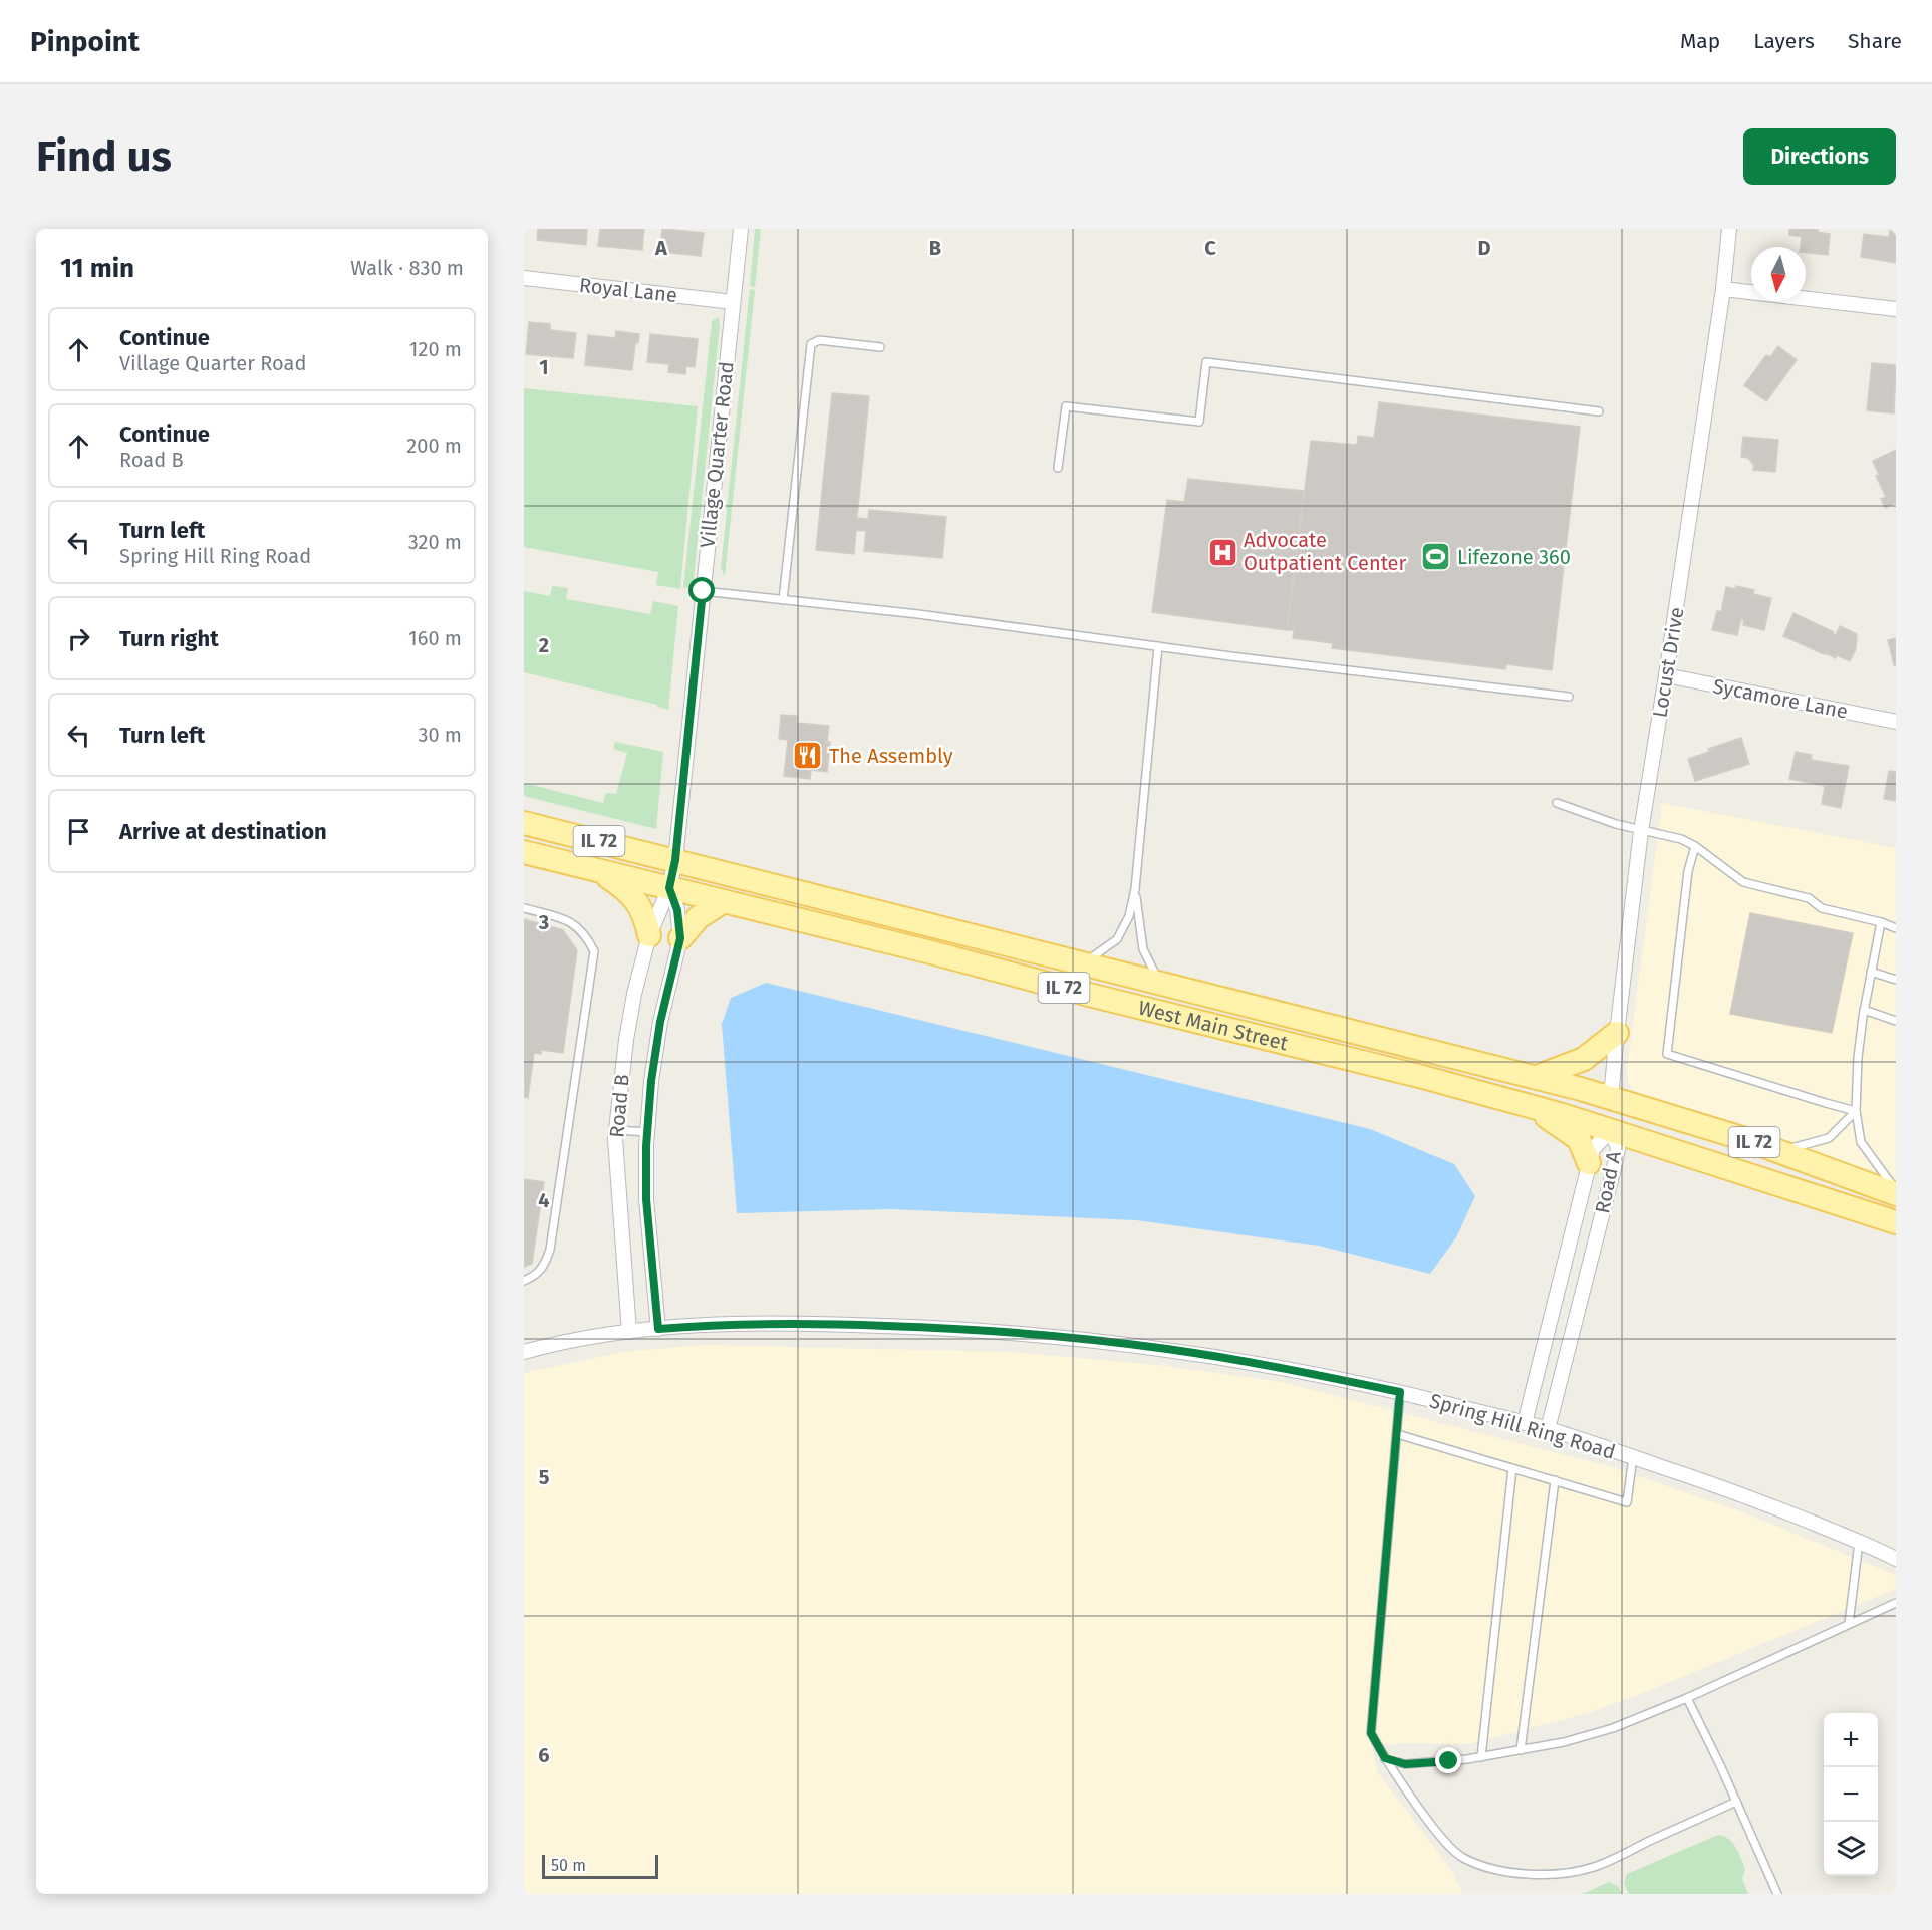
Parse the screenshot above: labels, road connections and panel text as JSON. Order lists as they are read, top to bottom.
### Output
{
  "streets": {
    "main road": ["IL 72", "West Main Street"],
    "street": [
      "Royal Lane",
      "Village Quarter Road",
      "Locust Drive",
      "Sycamore Lane",
      "Road B",
      "Road A",
      "Spring Hill Ring Road"
    ]
  },
  "crossings": [
    ["Royal Lane", "Village Quarter Road"],
    ["Village Quarter Road", "West Main Street"],
    ["Village Quarter Road", "Road B"],
    ["Locust Drive", "Sycamore Lane"],
    ["Locust Drive", "IL 72"],
    ["Locust Drive", "West Main Street"],
    ["IL 72", "West Main Street"],
    ["West Main Street", "Road B"],
    ["West Main Street", "Road A"],
    ["Road B", "Spring Hill Ring Road"],
    ["Road A", "Spring Hill Ring Road"]
  ],
  "places": {
    "hospital": ["Advocate Outpatient Center"],
    "sports": ["Lifezone 360"],
    "restaurant": ["The Assembly"]
  },
  "scale_bar": "50 m",
  "north": "bottom",
  "page": {
    "header": "Pinpoint",
    "nav": ["Map", "Layers", "Share"],
    "buttons": "Directions",
    "title": "Find us",
    "heading": ["11 min", "Walk · 830 m"],
    "list": [
      ["Continue", "Village Quarter Road", "120 m"],
      ["Continue", "Road B", "200 m"],
      ["Turn left", "Spring Hill Ring Road", "320 m"],
      ["Turn right", "160 m"],
      ["Turn left", "30 m"],
      "Arrive at destination"
    ],
    "map_buttons": ["+", "−"],
    "scale": "50 m"
  },
  "grid": {
    "columns": [
      "A",
      "B",
      "C",
      "D"
    ],
    "rows": [
      "1",
      "2",
      "3",
      "4",
      "5",
      "6"
    ]
  }
}
